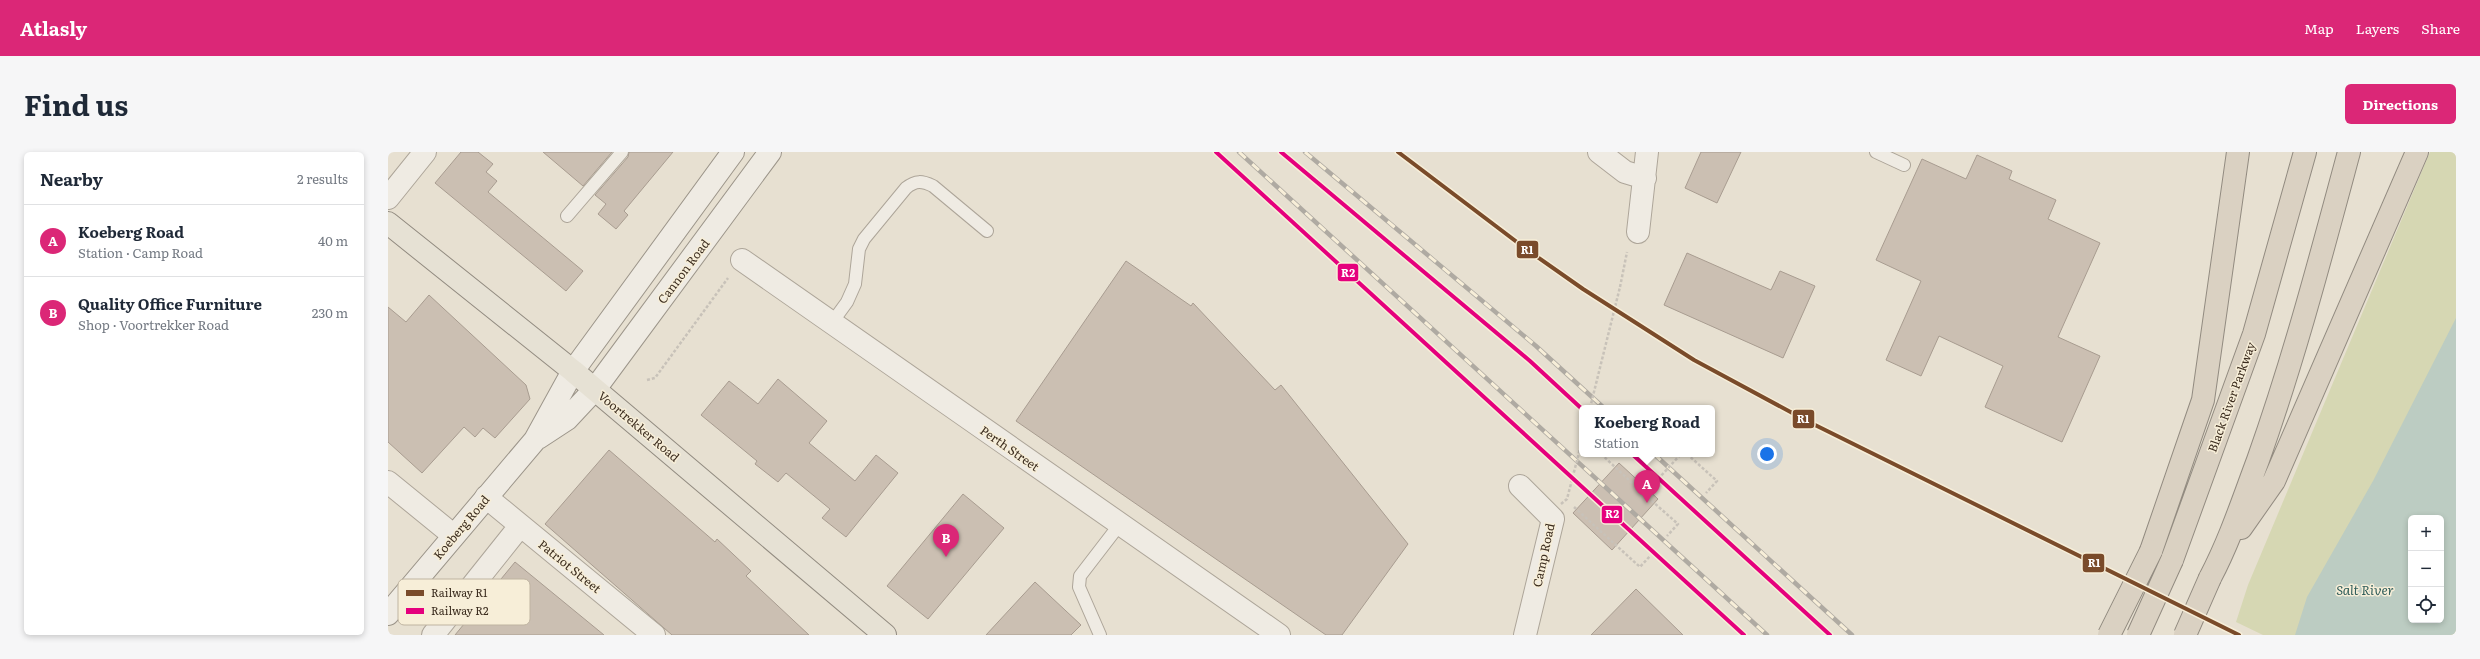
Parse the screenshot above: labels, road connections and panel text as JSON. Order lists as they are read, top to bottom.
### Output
{
  "streets": {
    "highway": ["Black River Parkway"],
    "main road": ["Voortrekker Road"],
    "street": [
      "Cannon Road",
      "Perth Street",
      "Koeberg Road",
      "Camp Road",
      "Patriot Street"
    ]
  },
  "crossings": [
    ["Cannon Road", "Voortrekker Road"],
    ["Cannon Road", "Koeberg Road"],
    ["Voortrekker Road", "Koeberg Road"],
    ["Koeberg Road", "Patriot Street"]
  ],
  "water": ["Salt River"],
  "lines": ["rail line R1", "rail line R2"],
  "legend": ["Railway R1", "Railway R2"],
  "page": {
    "header": "Atlasly",
    "nav": ["Map", "Layers", "Share"],
    "title": "Find us",
    "buttons": "Directions",
    "heading": ["Nearby", "2 results"],
    "list": [
      {
        "mark": "A",
        "name": "Koeberg Road",
        "note": "Station · Camp Road",
        "value": "40 m"
      },
      {
        "mark": "B",
        "name": "Quality Office Furniture",
        "note": "Shop · Voortrekker Road",
        "value": "230 m"
      }
    ],
    "popup": ["Koeberg Road", "Station"],
    "pins": ["A", "B"],
    "map_buttons": ["+", "−"]
  }
}
